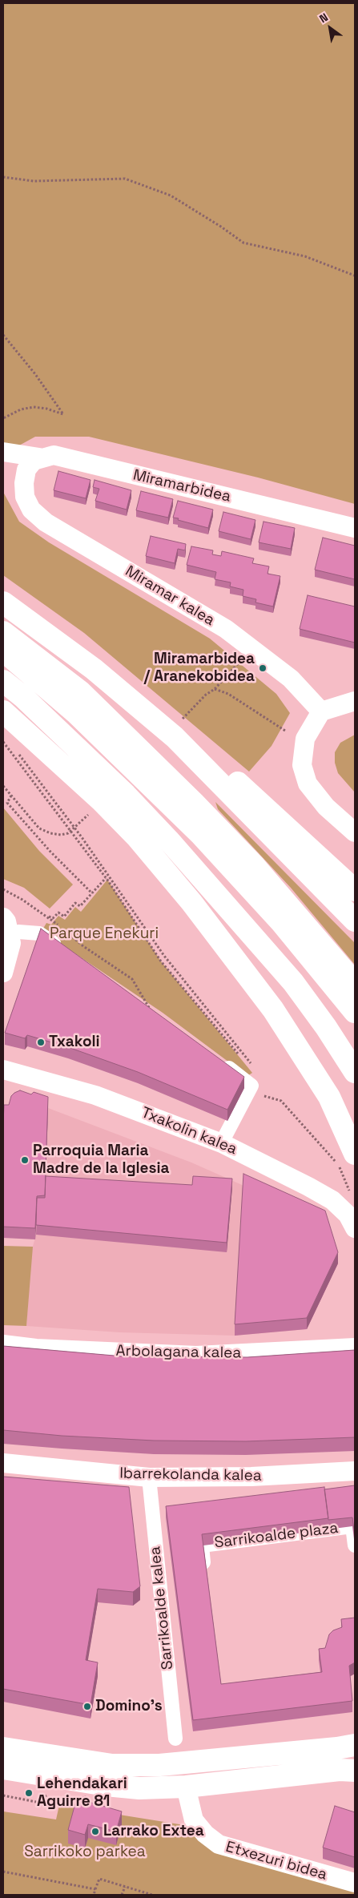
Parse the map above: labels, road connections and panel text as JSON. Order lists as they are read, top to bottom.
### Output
{
  "streets": {
    "street": [
      "Miramarbidea",
      "Miramar kalea",
      "Txakolin kalea",
      "Arbolagana kalea",
      "Ibarrekolanda kalea",
      "Sarrikoalde plaza",
      "Sarrikoalde kalea",
      "Etxezuri bidea"
    ]
  },
  "crossings": [
    ["Ibarrekolanda kalea", "Sarrikoalde kalea"]
  ],
  "parks": ["Parque Enekuri", "Sarrikoko parkea"],
  "places": [
    "Miramarbidea / Aranekobidea",
    "Txakoli",
    "Parroquia Maria Madre de la Iglesia",
    "Domino's",
    "Lehendakari Aguirre 81",
    "Larrako Extea"
  ],
  "north": "top left"
}
